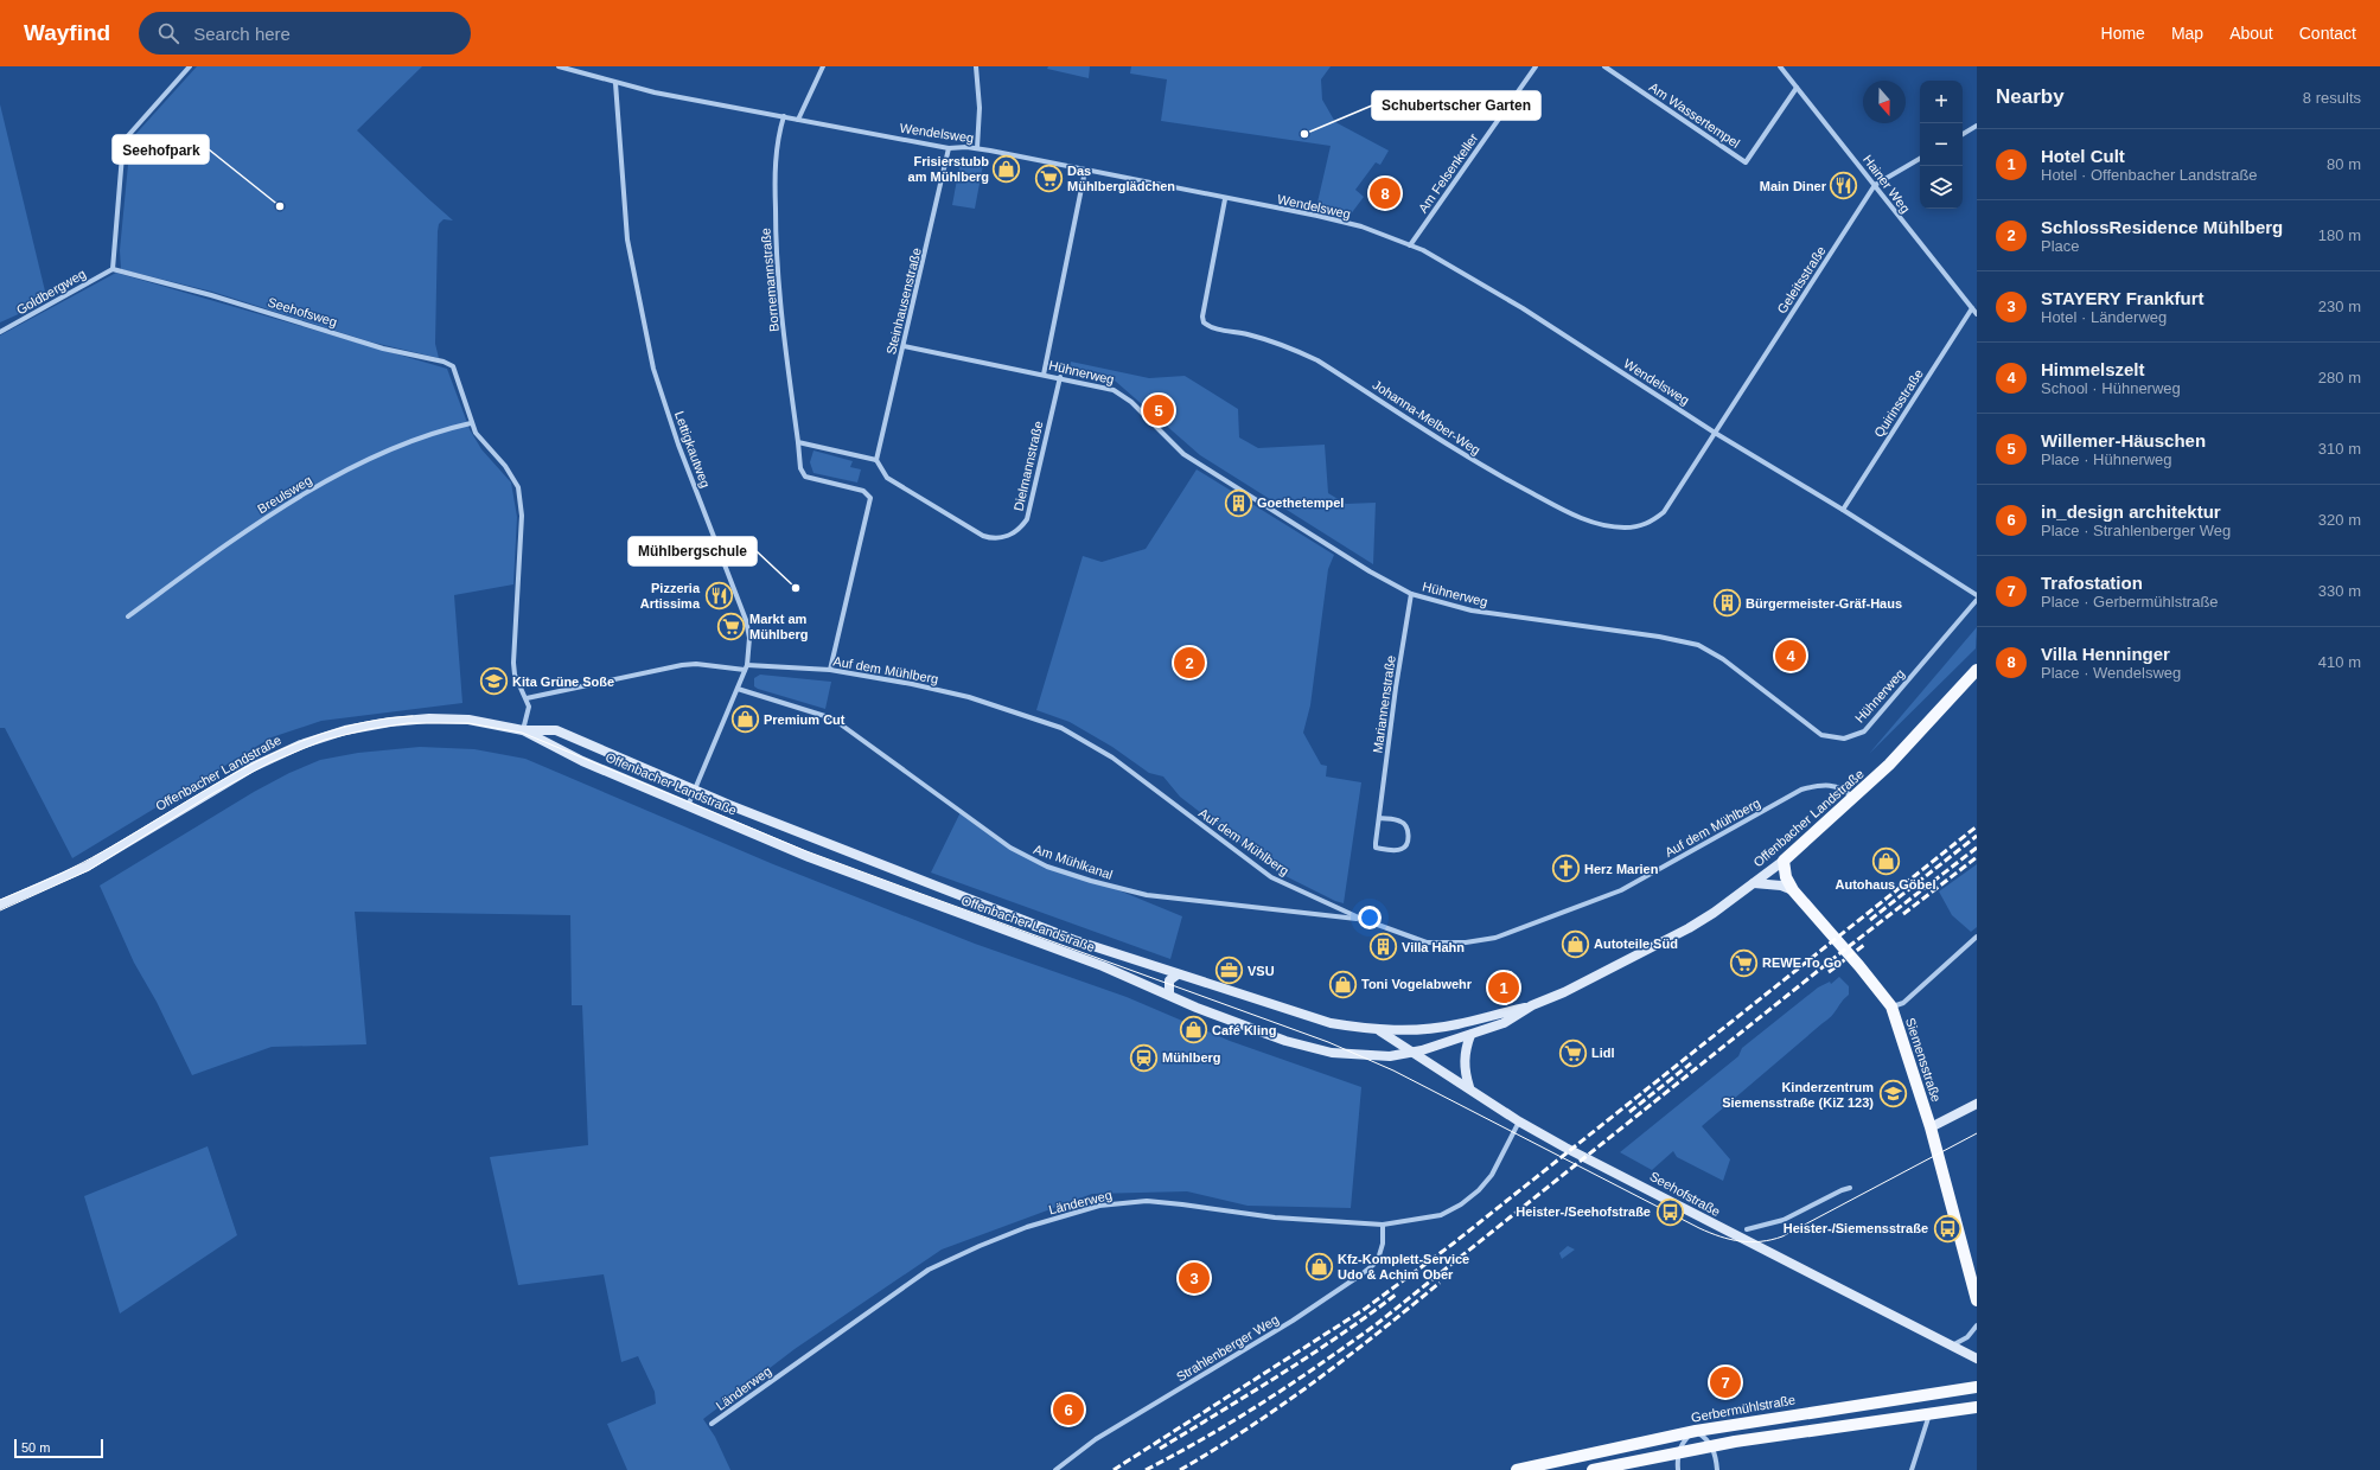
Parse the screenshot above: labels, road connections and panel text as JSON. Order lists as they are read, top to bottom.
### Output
{
  "streets": {
    "main road": [
      "Offenbacher Landstraße",
      "Siemensstraße",
      "Seehofstraße",
      "Gerbermühlstraße"
    ],
    "street": [
      "Am Wassertempel",
      "Wendelsweg",
      "Am Felsenkeller",
      "Hainer Weg",
      "Bornemannstraße",
      "Geleitsstraße",
      "Goldbergweg",
      "Steinhausenstraße",
      "Seehofsweg",
      "Hühnerweg",
      "Quirinsstraße",
      "Johanna-Melber-Weg",
      "Lettigkautweg",
      "Dielmannstraße",
      "Breulsweg",
      "Auf dem Mühlberg",
      "Mariannenstraße",
      "Am Mühlkanal",
      "Länderweg",
      "Strahlenberger Weg"
    ]
  },
  "crossings": [
    ["Am Wassertempel", "Hainer Weg"],
    ["Wendelsweg", "Am Felsenkeller"],
    ["Wendelsweg", "Bornemannstraße"],
    ["Wendelsweg", "Geleitsstraße"],
    ["Wendelsweg", "Steinhausenstraße"],
    ["Wendelsweg", "Quirinsstraße"],
    ["Wendelsweg", "Johanna-Melber-Weg"],
    ["Wendelsweg", "Lettigkautweg"],
    ["Hainer Weg", "Geleitsstraße"],
    ["Hainer Weg", "Quirinsstraße"],
    ["Bornemannstraße", "Auf dem Mühlberg"],
    ["Geleitsstraße", "Johanna-Melber-Weg"],
    ["Goldbergweg", "Seehofsweg"],
    ["Steinhausenstraße", "Hühnerweg"],
    ["Steinhausenstraße", "Dielmannstraße"],
    ["Seehofsweg", "Breulsweg"],
    ["Hühnerweg", "Dielmannstraße"],
    ["Hühnerweg", "Mariannenstraße"],
    ["Lettigkautweg", "Auf dem Mühlberg"],
    ["Lettigkautweg", "Offenbacher Landstraße"],
    ["Lettigkautweg", "Am Mühlkanal"],
    ["Auf dem Mühlberg", "Offenbacher Landstraße"],
    ["Auf dem Mühlberg", "Am Mühlkanal"],
    ["Offenbacher Landstraße", "Siemensstraße"],
    ["Offenbacher Landstraße", "Seehofstraße"],
    ["Seehofstraße", "Länderweg"],
    ["Länderweg", "Strahlenberger Weg"]
  ],
  "places": {
    "other": ["Schubertscher Garten", "Seehofpark", "Mühlbergschule"],
    "shop": [
      "Frisierstubb am Mühlberg",
      "Premium Cut",
      "Autohaus Göbel",
      "Autoteile Süd",
      "Toni Vogelabwehr",
      "Café Kling",
      "Kfz-Komplett-Service Udo & Achim Ober"
    ],
    "supermarket": [
      "Das Mühlberglädchen",
      "Markt am Mühlberg",
      "REWE To Go",
      "Lidl"
    ],
    "restaurant": ["Main Diner", "Pizzeria Artissima"],
    "building": ["Goethetempel", "Bürgermeister-Gräf-Haus", "Villa Hahn"],
    "school or university": ["Kita Grüne Soße", "Kinderzentrum Siemensstraße (KiZ 123)"],
    "church": ["Herz Marien"],
    "office": ["VSU"],
    "station": ["Mühlberg"],
    "bus stop": ["Heister-/Seehofstraße", "Heister-/Siemensstraße"]
  },
  "scale_bar": "50 m",
  "north": "bottom",
  "page": {
    "header": "Wayfind",
    "search": "Search here",
    "nav": [
      "Home",
      "Map",
      "About",
      "Contact"
    ],
    "heading": ["Nearby", "8 results"],
    "map_buttons": ["+", "−"],
    "list": [
      {
        "mark": "1",
        "name": "Hotel Cult",
        "note": "Hotel · Offenbacher Landstraße",
        "value": "80 m"
      },
      {
        "mark": "2",
        "name": "SchlossResidence Mühlberg",
        "note": "Place",
        "value": "180 m"
      },
      {
        "mark": "3",
        "name": "STAYERY Frankfurt",
        "note": "Hotel · Länderweg",
        "value": "230 m"
      },
      {
        "mark": "4",
        "name": "Himmelszelt",
        "note": "School · Hühnerweg",
        "value": "280 m"
      },
      {
        "mark": "5",
        "name": "Willemer-Häuschen",
        "note": "Place · Hühnerweg",
        "value": "310 m"
      },
      {
        "mark": "6",
        "name": "in_design architektur",
        "note": "Place · Strahlenberger Weg",
        "value": "320 m"
      },
      {
        "mark": "7",
        "name": "Trafostation",
        "note": "Place · Gerbermühlstraße",
        "value": "330 m"
      },
      {
        "mark": "8",
        "name": "Villa Henninger",
        "note": "Place · Wendelsweg",
        "value": "410 m"
      }
    ],
    "pins": [
      "8",
      "5",
      "4",
      "2",
      "1",
      "3",
      "7",
      "6"
    ],
    "scale": "50 m"
  }
}
